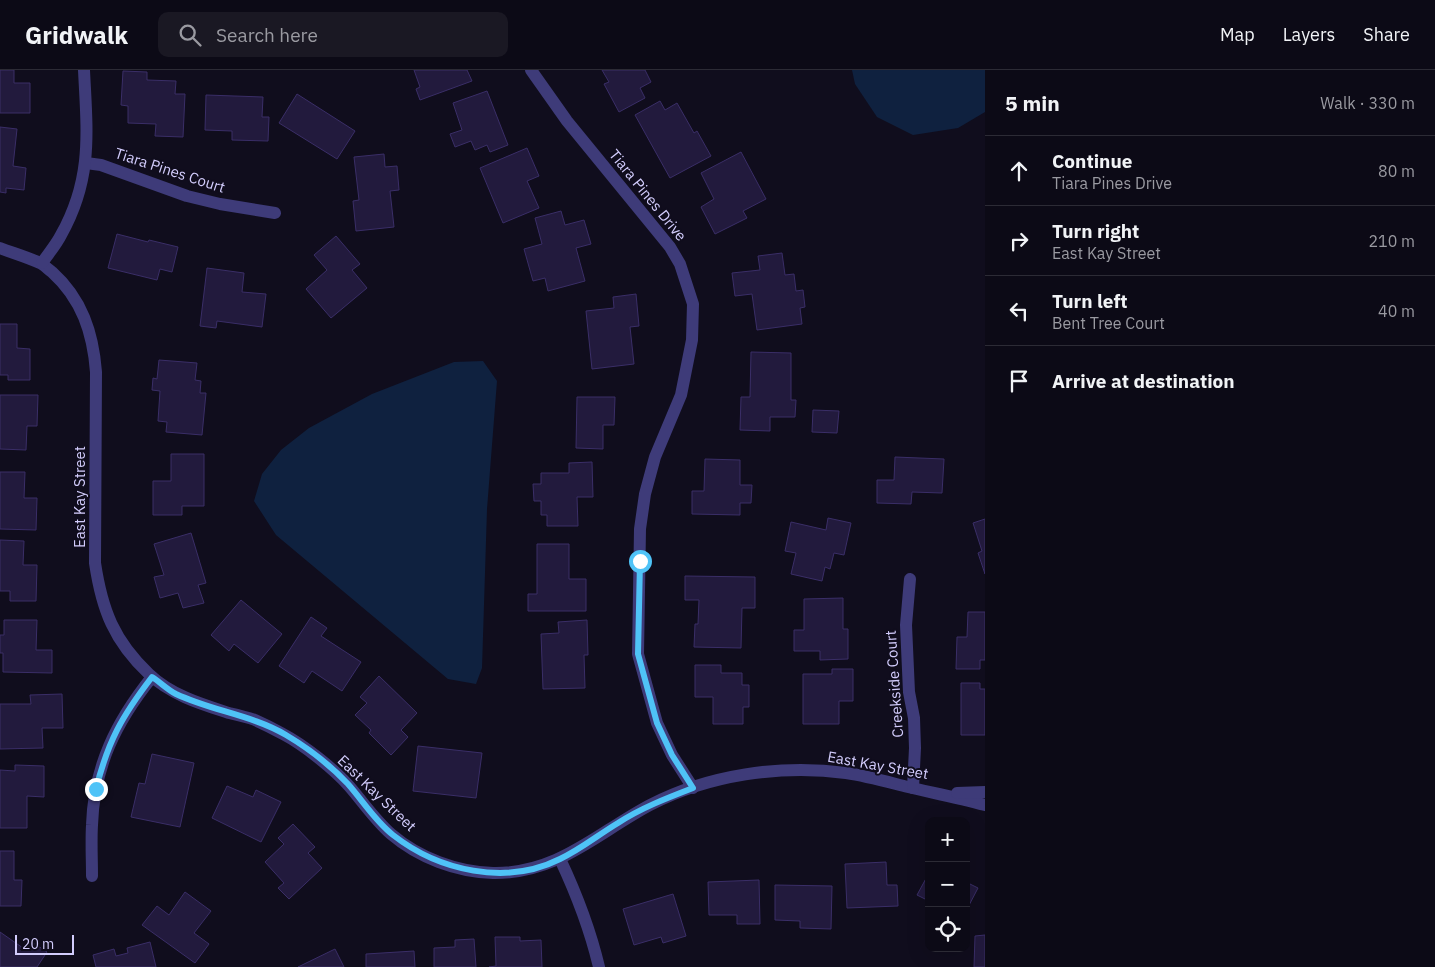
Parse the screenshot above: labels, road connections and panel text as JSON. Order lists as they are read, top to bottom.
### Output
{
  "streets": {
    "street": [
      "Tiara Pines Court",
      "Tiara Pines Drive",
      "East Kay Street",
      "Creekside Court"
    ]
  },
  "crossings": [
    ["Tiara Pines Drive", "East Kay Street"],
    ["East Kay Street", "Creekside Court"]
  ],
  "scale_bar": "20 m",
  "page": {
    "header": "Gridwalk",
    "search": "Search here",
    "nav": ["Map", "Layers", "Share"],
    "heading": ["5 min", "Walk · 330 m"],
    "list": [
      ["Continue", "Tiara Pines Drive", "80 m"],
      ["Turn right", "East Kay Street", "210 m"],
      ["Turn left", "Bent Tree Court", "40 m"],
      "Arrive at destination"
    ],
    "map_buttons": ["+", "−"],
    "scale": "20 m"
  }
}
